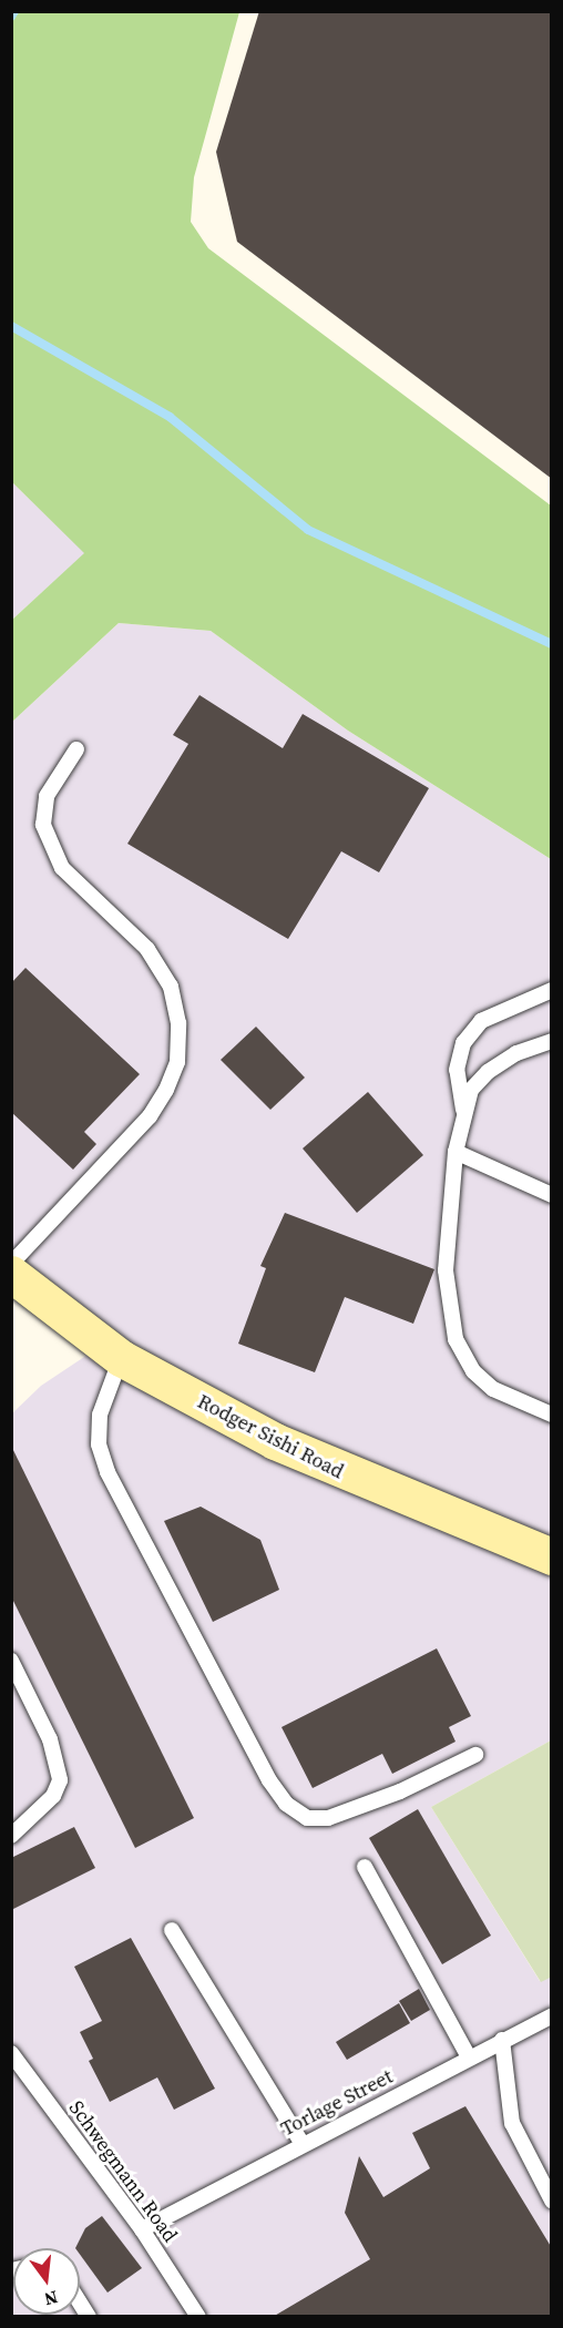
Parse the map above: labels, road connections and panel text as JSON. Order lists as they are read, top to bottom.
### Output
{
  "streets": {
    "street": ["Rodger Sishi Road"],
    "lane": ["Torlage Street", "Schwegmann Road"]
  },
  "crossings": [
    ["Torlage Street", "Schwegmann Road"]
  ],
  "north": "bottom"
}
